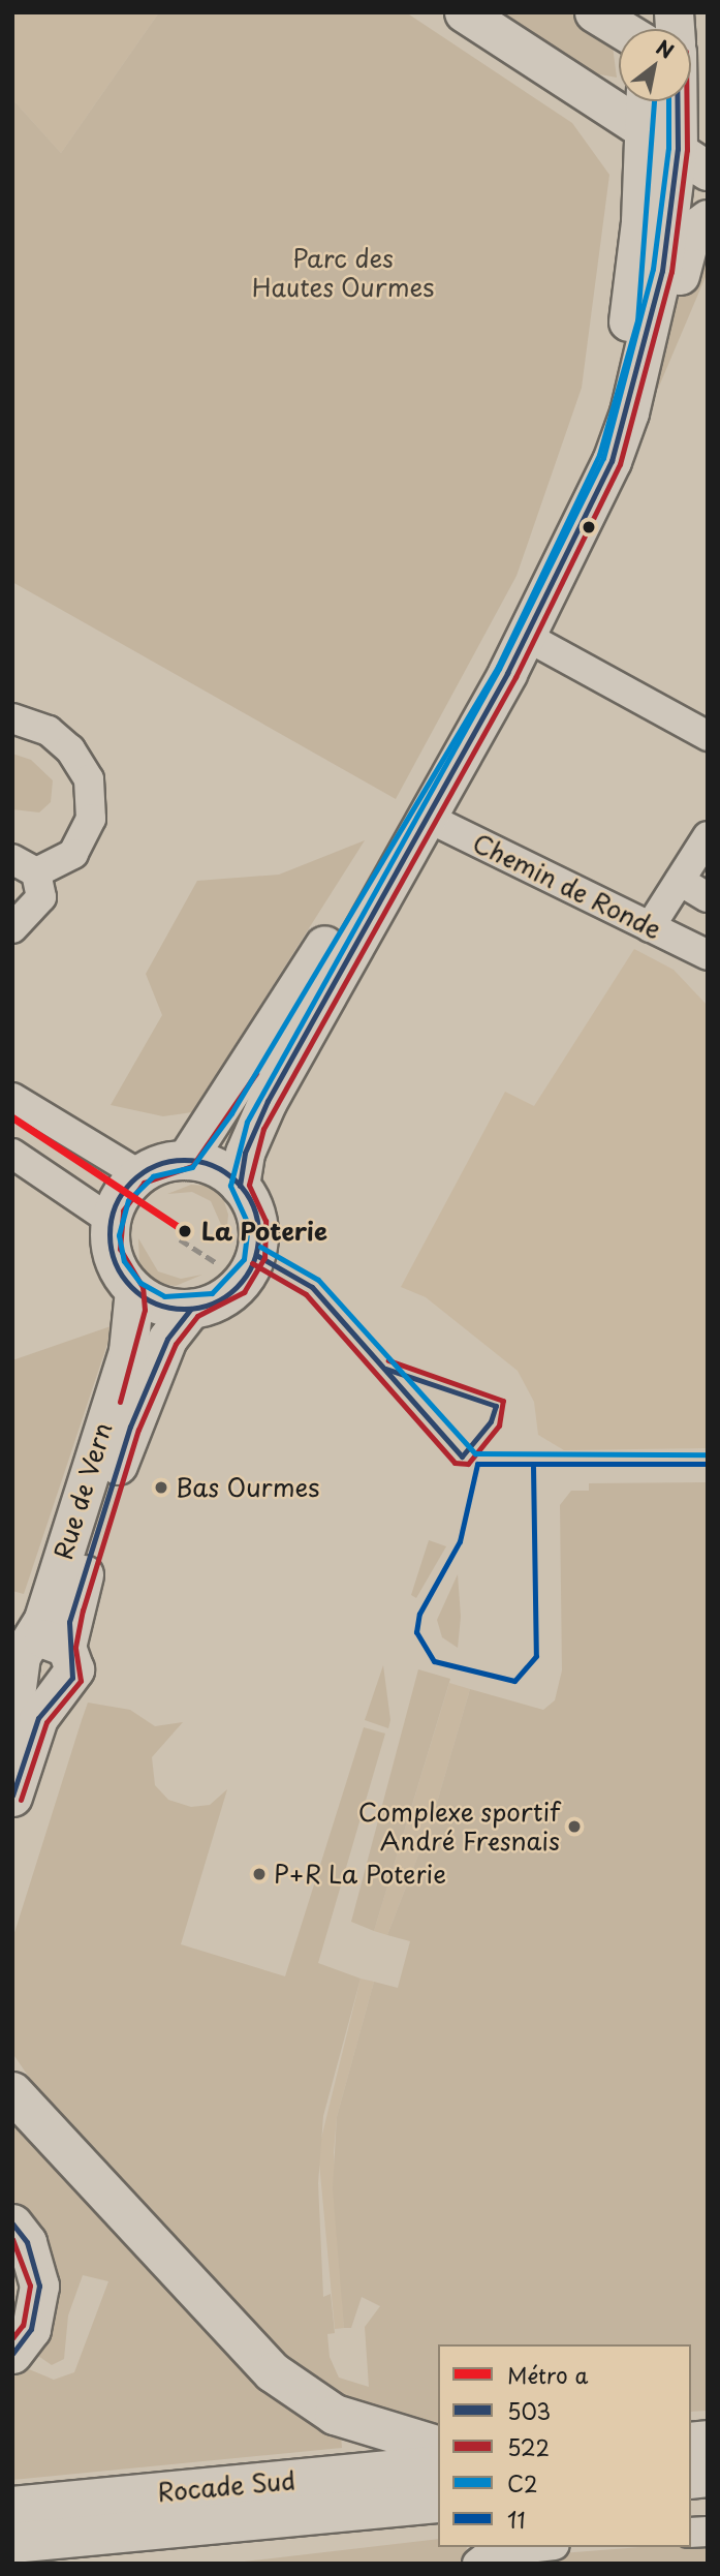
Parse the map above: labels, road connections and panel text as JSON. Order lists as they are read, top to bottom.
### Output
{
  "streets": {
    "highway": ["Rocade Sud"],
    "main road": ["Rue de Vern"],
    "street": ["Chemin de Ronde"]
  },
  "parks": ["Parc des Hautes Ourmes"],
  "places": [
    "La Poterie",
    "Bas Ourmes",
    "Complexe sportif André Fresnais",
    "P+R La Poterie"
  ],
  "lines": [
    "transit line 503",
    "transit line 522",
    "transit line C2",
    "metro line a",
    "transit line 11"
  ],
  "legend": [
    "Métro a",
    "503",
    "522",
    "C2",
    "11"
  ],
  "north": "top right"
}
